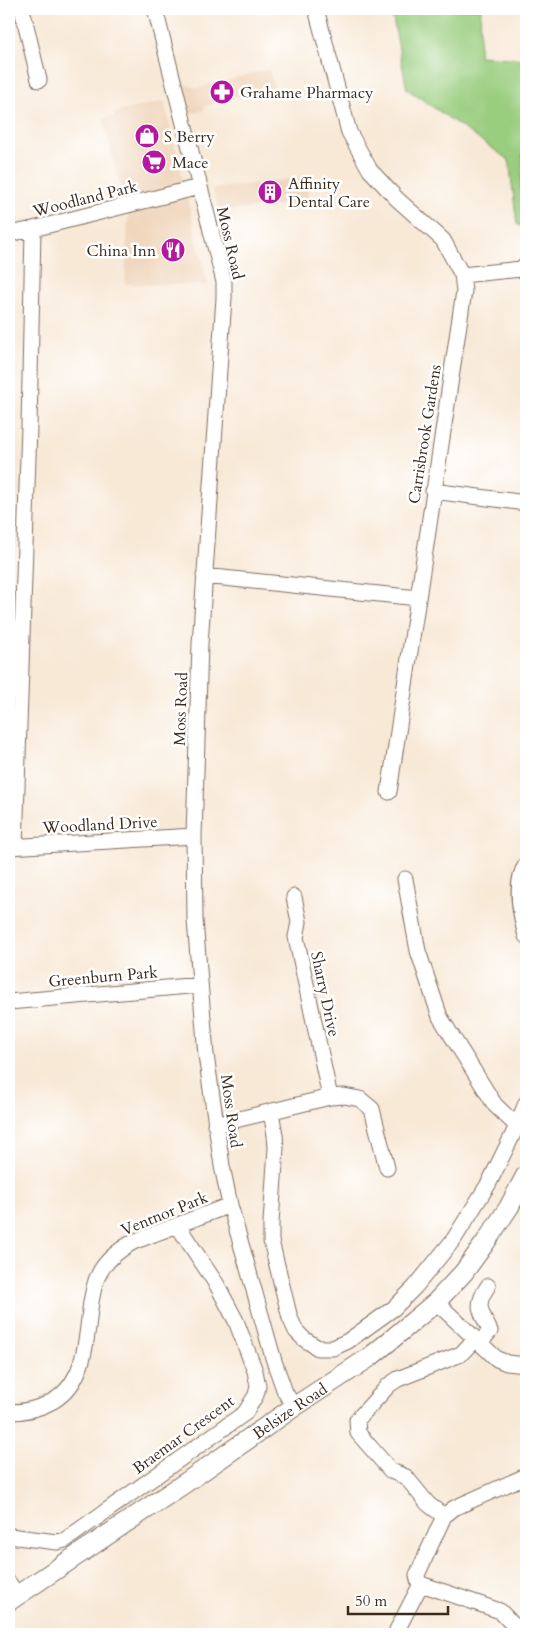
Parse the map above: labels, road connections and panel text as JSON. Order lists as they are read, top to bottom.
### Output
{
  "streets": {
    "street": [
      "Woodland Park",
      "Moss Road",
      "Carrisbrook Gardens",
      "Woodland Drive",
      "Greenburn Park",
      "Sharry Drive",
      "Ventnor Park",
      "Belsize Road",
      "Braemar Crescent"
    ]
  },
  "crossings": [
    ["Woodland Park", "Moss Road"],
    ["Moss Road", "Woodland Drive"],
    ["Moss Road", "Greenburn Park"],
    ["Moss Road", "Ventnor Park"],
    ["Moss Road", "Belsize Road"],
    ["Ventnor Park", "Braemar Crescent"]
  ],
  "places": {
    "pharmacy": ["Grahame Pharmacy"],
    "shop": ["S Berry"],
    "supermarket": ["Mace"],
    "building": ["Affinity Dental Care"],
    "restaurant": ["China Inn"]
  },
  "scale_bar": "50 m"
}
